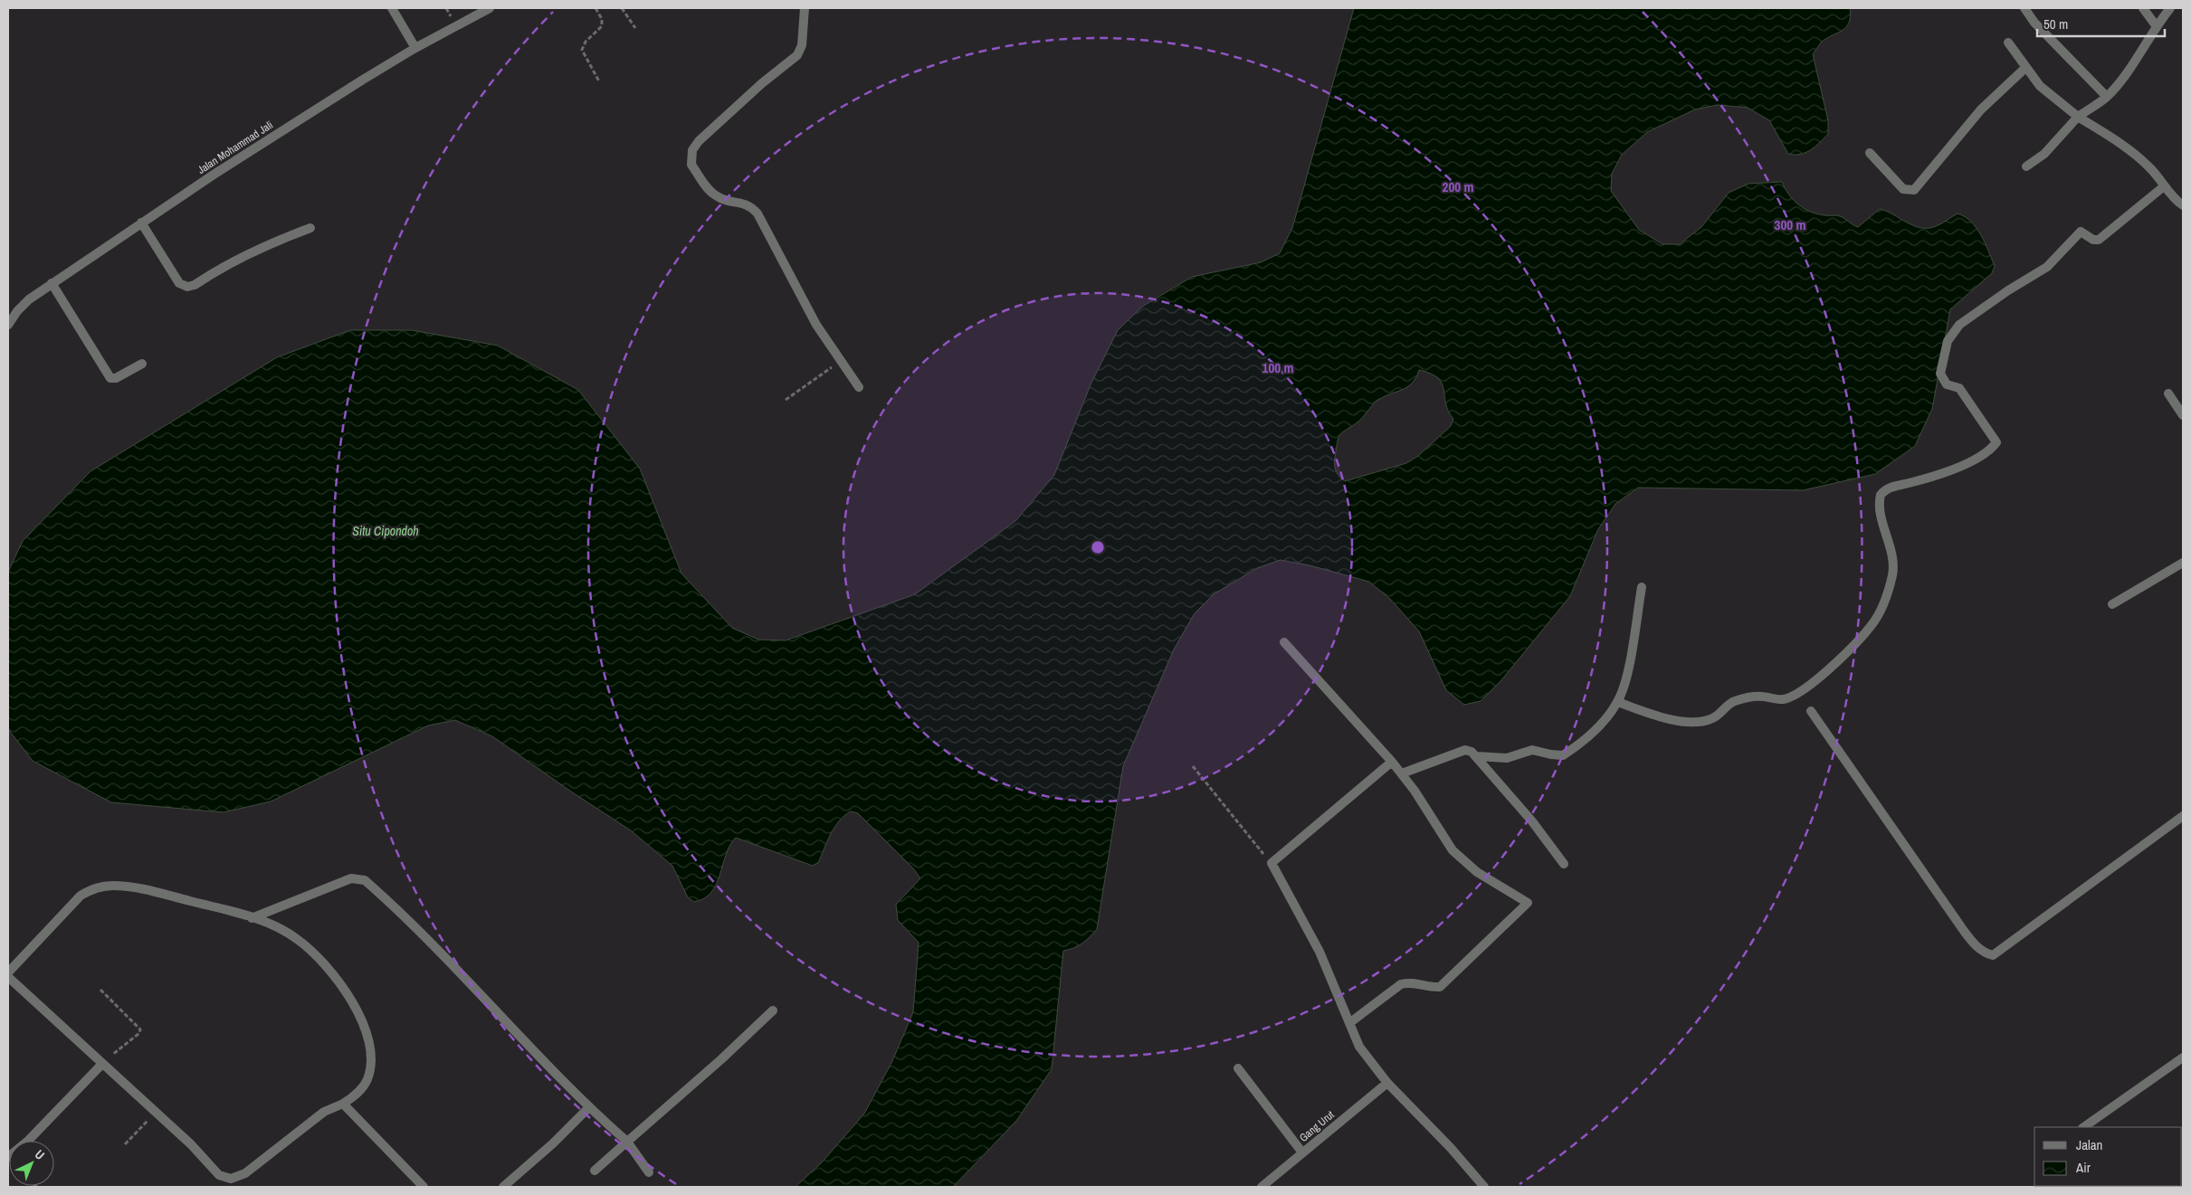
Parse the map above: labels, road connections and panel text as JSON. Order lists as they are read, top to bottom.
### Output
{
  "streets": {
    "street": ["Jalan Mohammad Jali", "Gang Urut"]
  },
  "water": ["Situ Cipondoh"],
  "legend": ["Jalan", "Air"],
  "scale_bar": "50 m",
  "north": "top right",
  "rings": ["200 m", "300 m", "100 m"]
}
